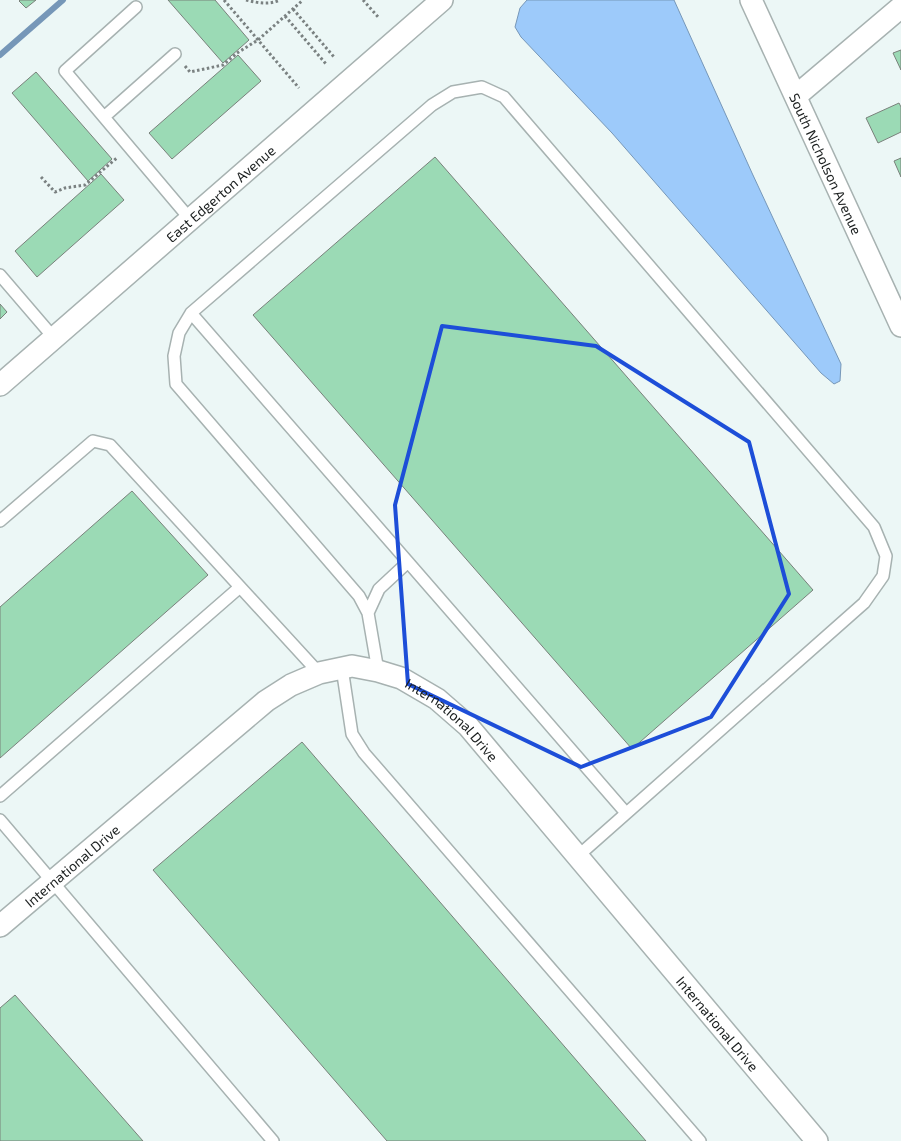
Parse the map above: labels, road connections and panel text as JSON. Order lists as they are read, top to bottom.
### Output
{
  "streets": {
    "street": ["South Nicholson Avenue", "East Edgerton Avenue", "International Drive"]
  }
}
